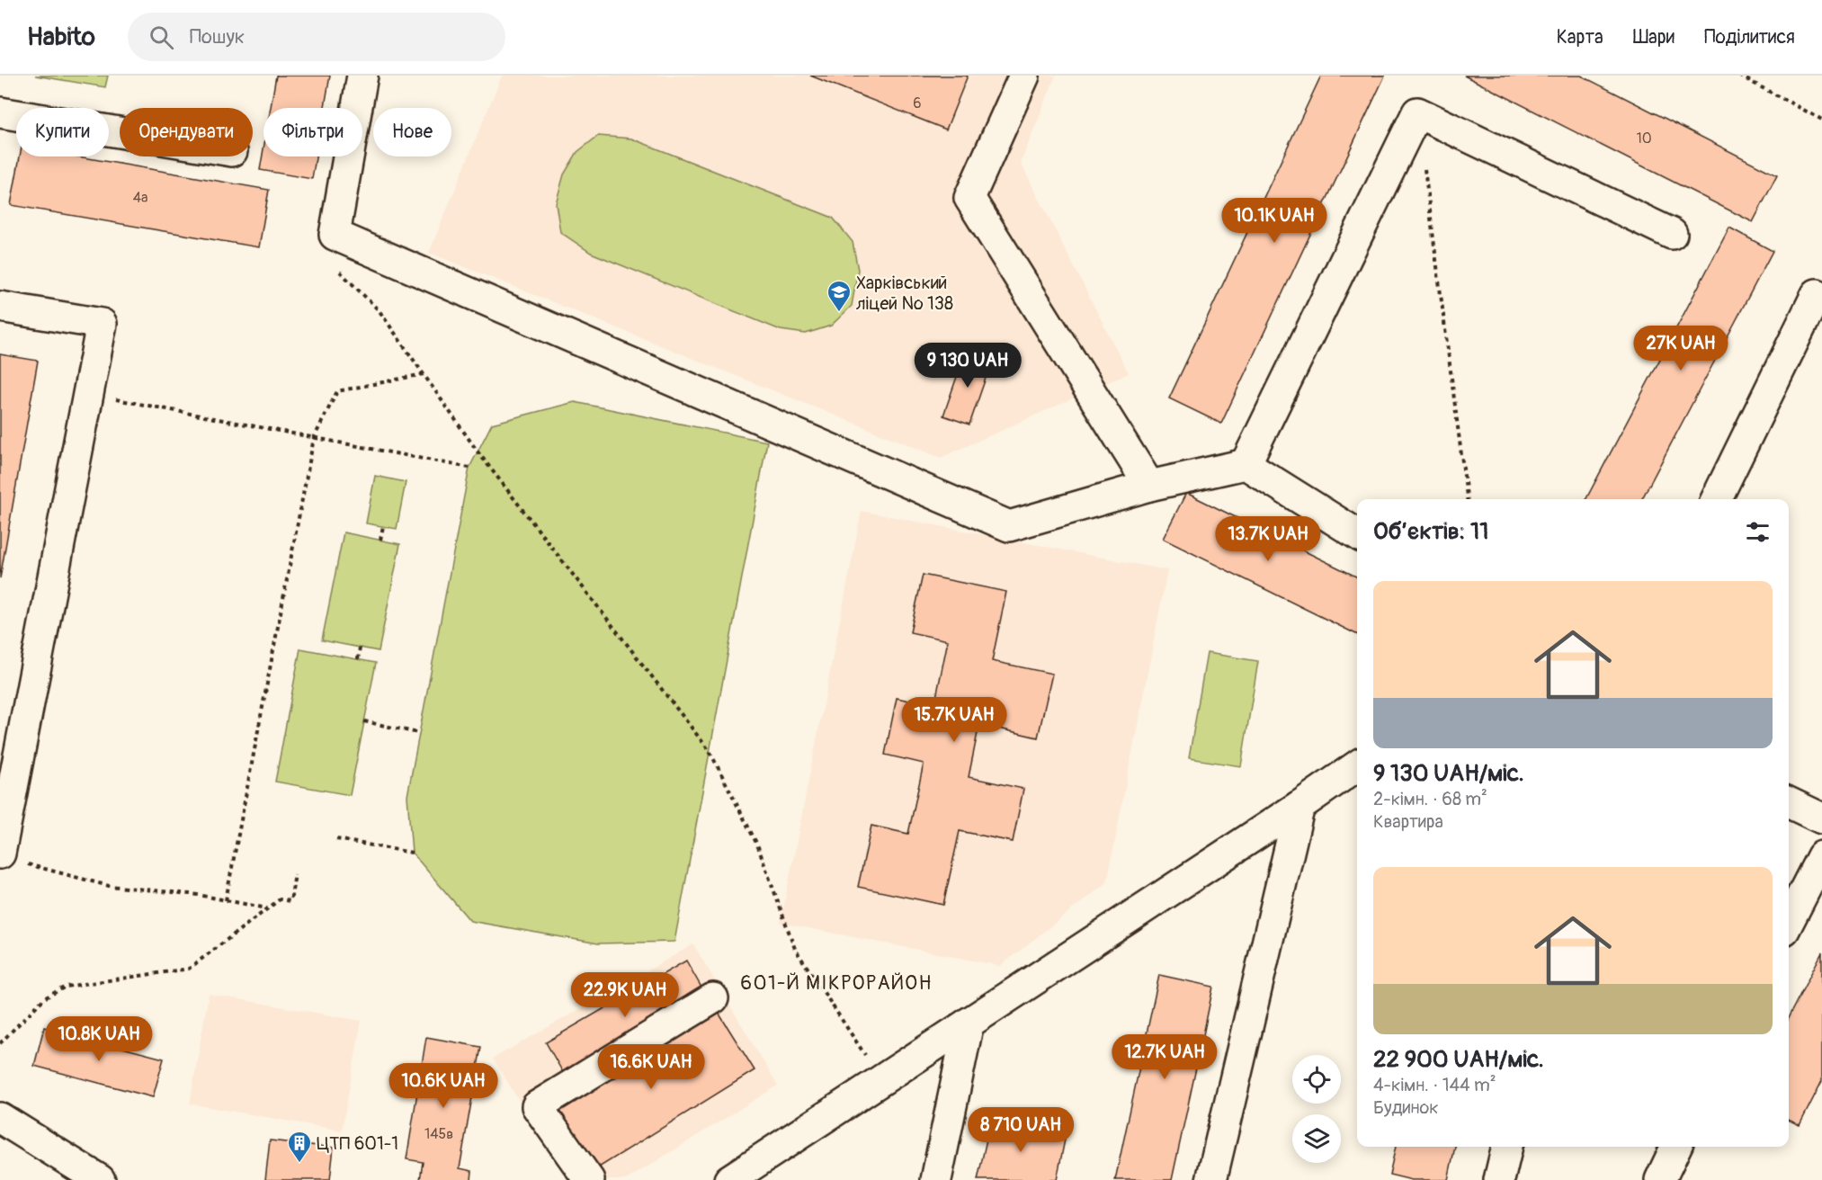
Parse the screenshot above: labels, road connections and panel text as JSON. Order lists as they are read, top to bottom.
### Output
{
  "districts": ["601-Й МІКРОРАЙОН"],
  "places": {
    "school or university": ["Харківський ліцей № 138"],
    "building": ["ЦТП 601-1"]
  },
  "house_numbers": [
    "6",
    "10",
    "4а",
    "145в"
  ],
  "page": {
    "header": "Habito",
    "search": "Пошук",
    "nav": ["Карта", "Шари", "Поділитися"],
    "chip": [
      "Купити",
      "Орендувати",
      "Фільтри",
      "Нове"
    ],
    "price": [
      "10.1K UAH",
      "27K UAH",
      "9 130 UAH",
      "13.7K UAH",
      "15.7K UAH",
      "22.9K UAH",
      "10.8K UAH",
      "12.7K UAH",
      "16.6K UAH",
      "10.6K UAH",
      "8 710 UAH"
    ],
    "heading": "Об’єктів: 11",
    "list": [
      {
        "name": "9 130 UAH/міс.",
        "note": "2-кімн. · 68 m² · Квартира"
      },
      {
        "name": "22 900 UAH/міс.",
        "note": "4-кімн. · 144 m² · Будинок"
      }
    ]
  }
}
